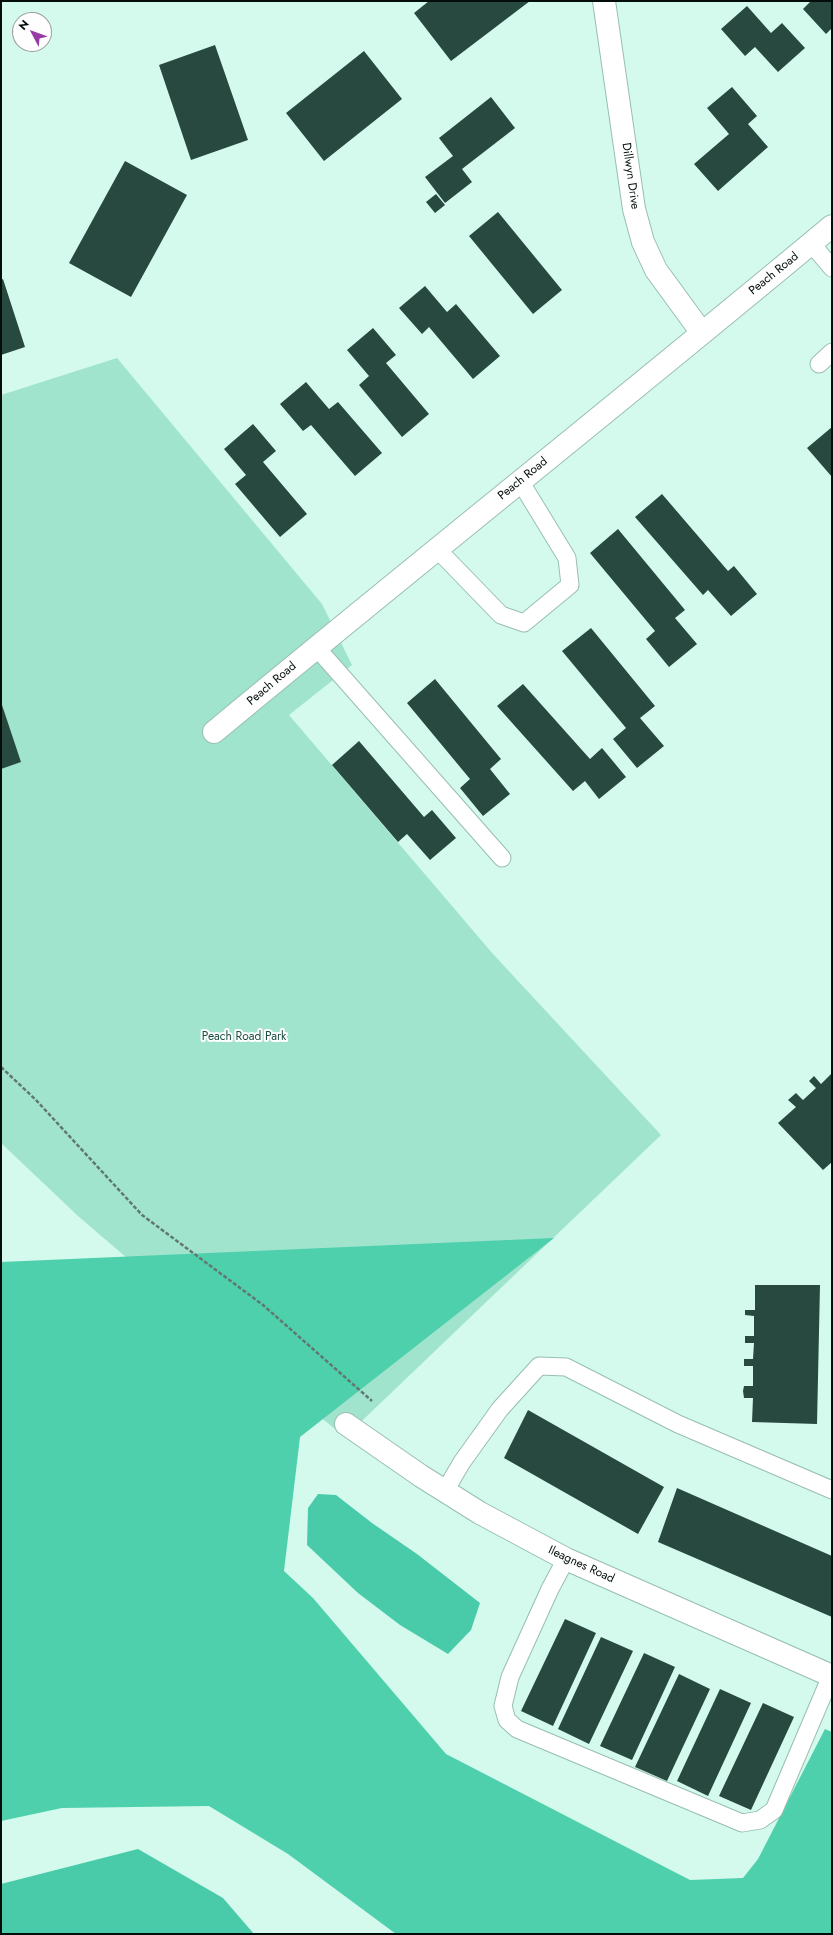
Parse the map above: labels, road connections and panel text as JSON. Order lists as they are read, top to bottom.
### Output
{
  "streets": {
    "street": ["Dillwyn Drive", "Peach Road", "Ileagnes Road"]
  },
  "crossings": [
    ["Dillwyn Drive", "Peach Road"]
  ],
  "parks": ["Peach Road Park"],
  "north": "top left"
}
